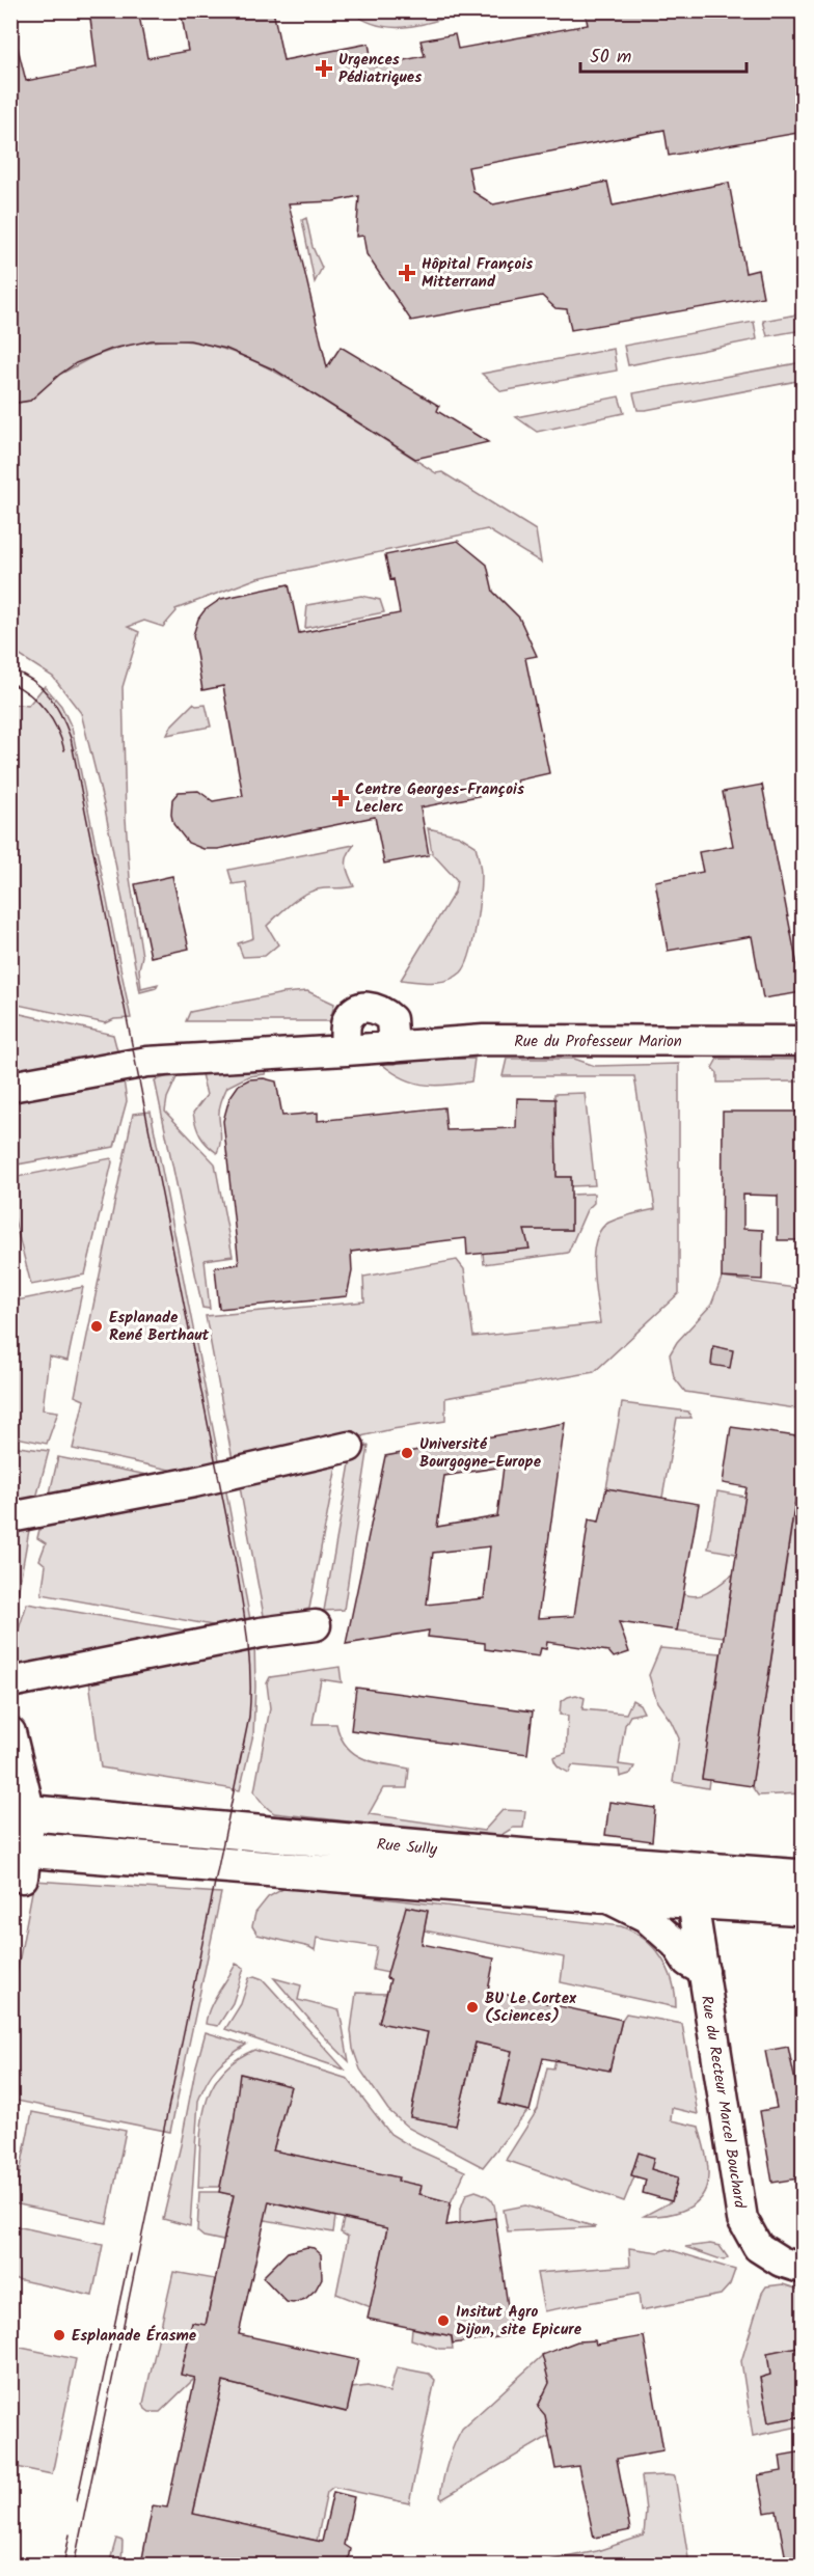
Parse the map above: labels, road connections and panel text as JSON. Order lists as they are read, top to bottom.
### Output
{
  "streets": {
    "main road": ["Rue Sully"],
    "street": ["Rue du Professeur Marion", "Rue du Recteur Marcel Bouchard"]
  },
  "places": {
    "health": ["Urgences Pédiatriques", "Hôpital François Mitterrand", "Centre Georges-François Leclerc"],
    "other": [
      "Esplanade René Berthaut",
      "Université Bourgogne-Europe",
      "BU Le Cortex (Sciences)",
      "Insitut Agro Dijon, site Epicure",
      "Esplanade Érasme"
    ]
  },
  "scale_bar": "50 m"
}
